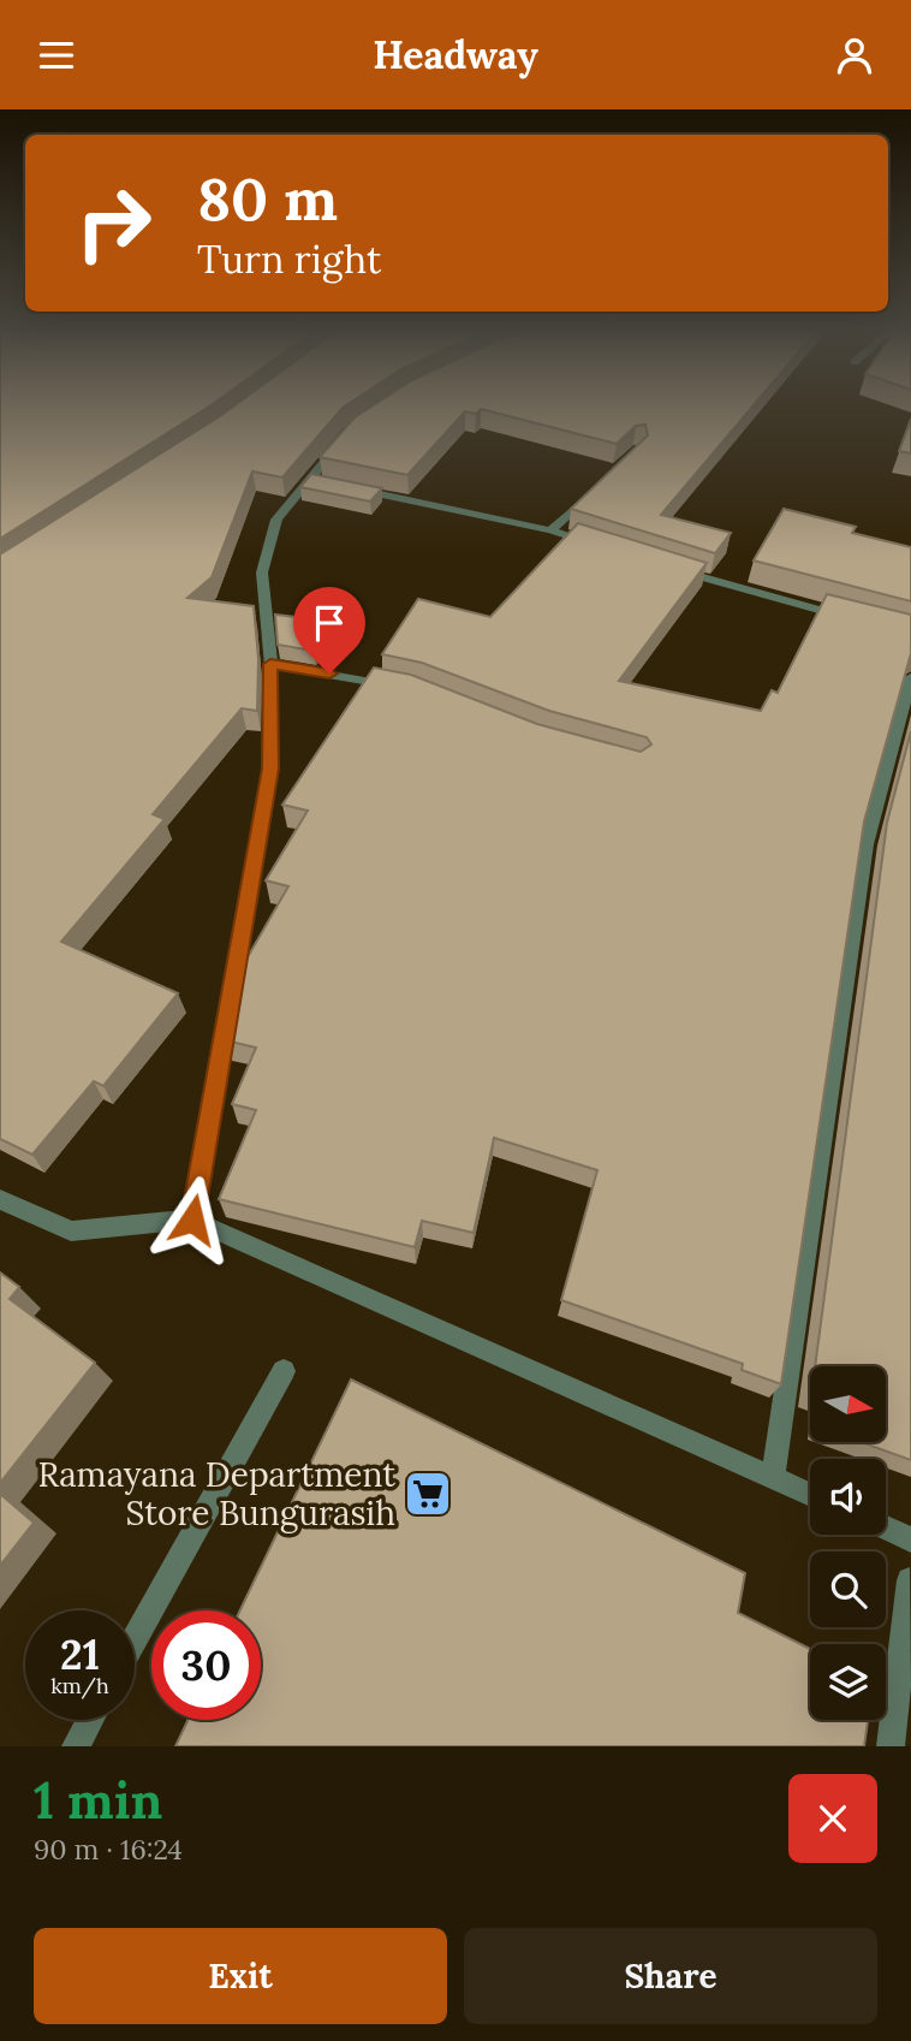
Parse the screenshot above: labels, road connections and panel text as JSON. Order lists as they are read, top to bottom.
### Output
{
  "places": {
    "supermarket": ["Ramayana Department Store Bungurasih"]
  },
  "north": "right",
  "page": {
    "header": "Headway",
    "turn": ["80 m", "Turn right"],
    "speed": "21 km/h",
    "limit": "30",
    "heading": ["1 min", "90 m · 16:24"],
    "buttons": ["Exit", "Share"]
  }
}
